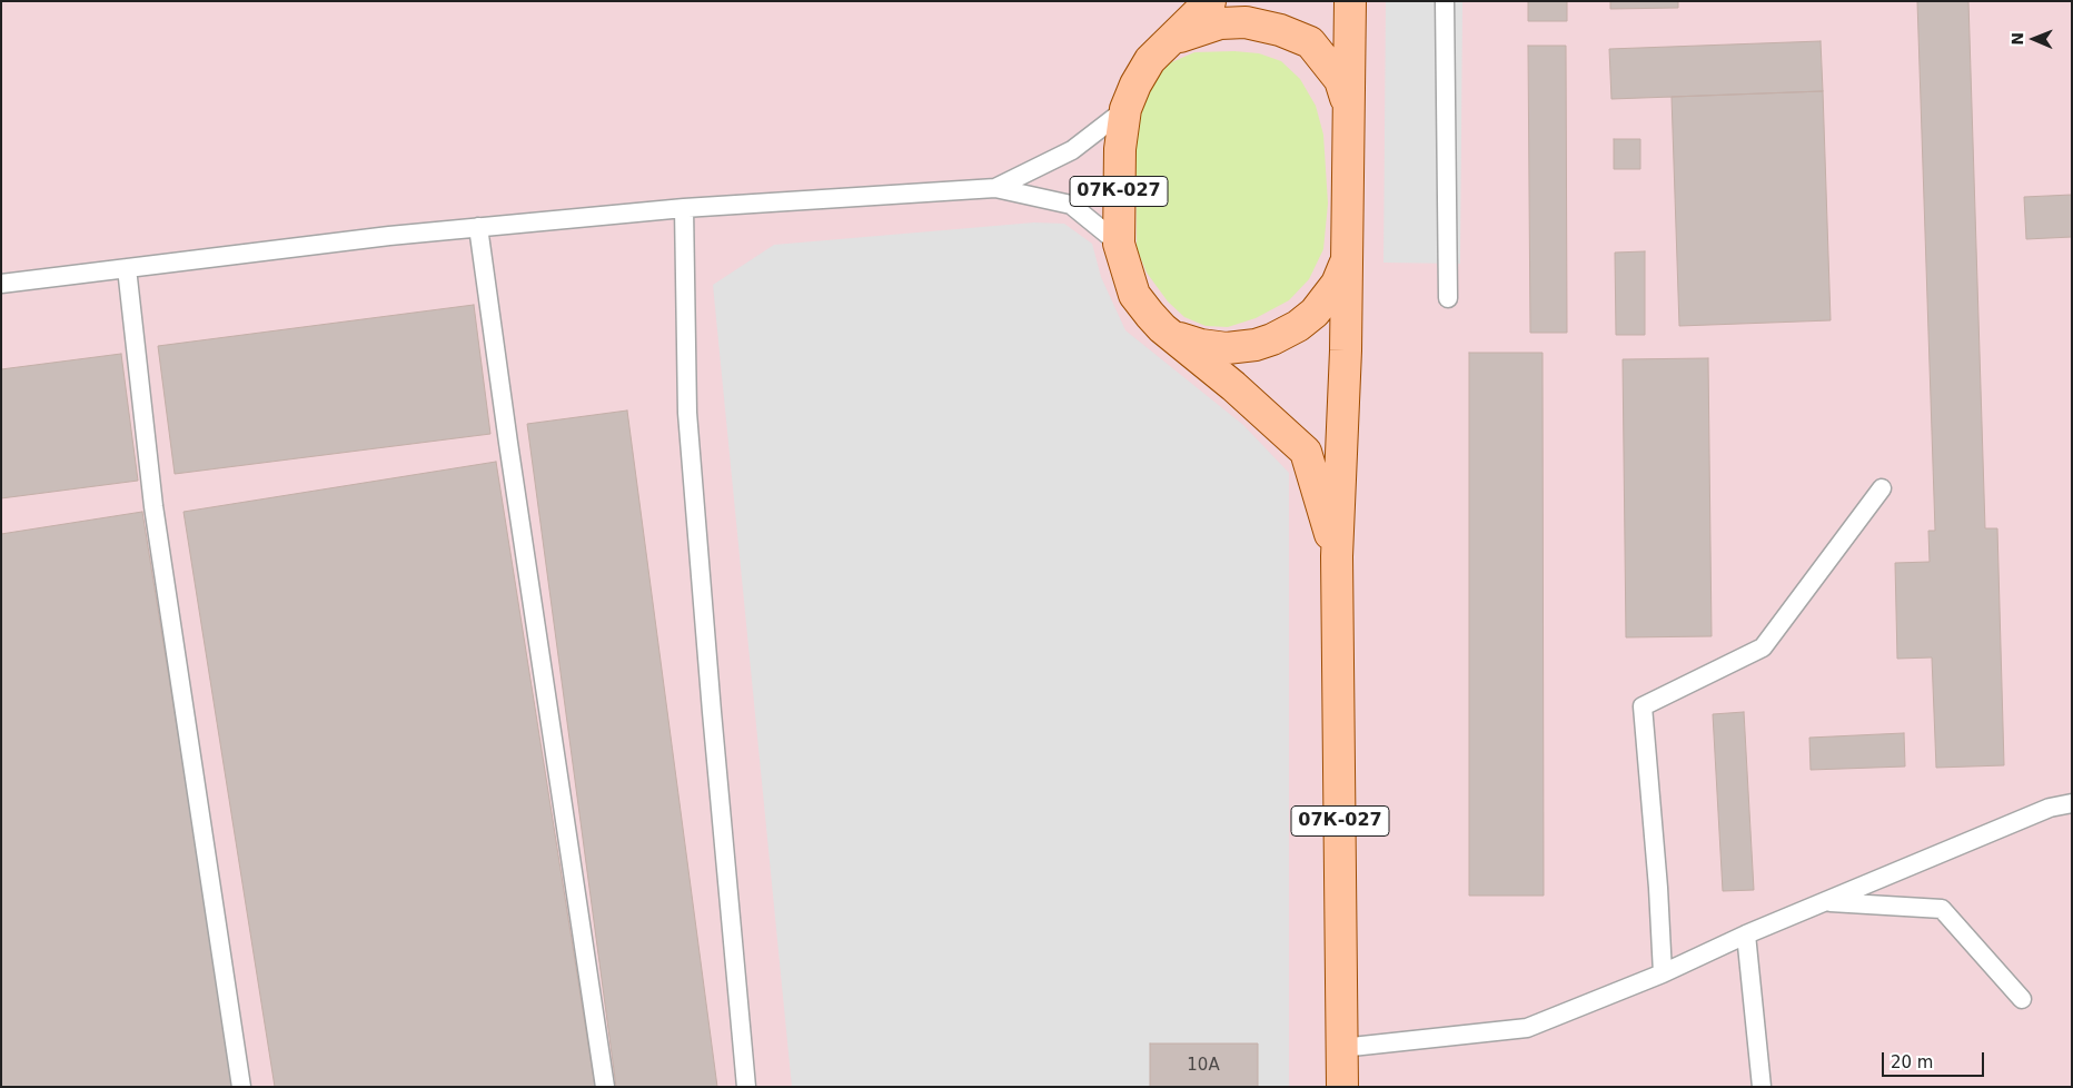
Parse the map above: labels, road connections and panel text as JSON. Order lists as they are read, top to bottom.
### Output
{
  "streets": {
    "main road": ["07К-027"]
  },
  "house_numbers": ["10А"],
  "scale_bar": "20 m",
  "north": "left"
}
